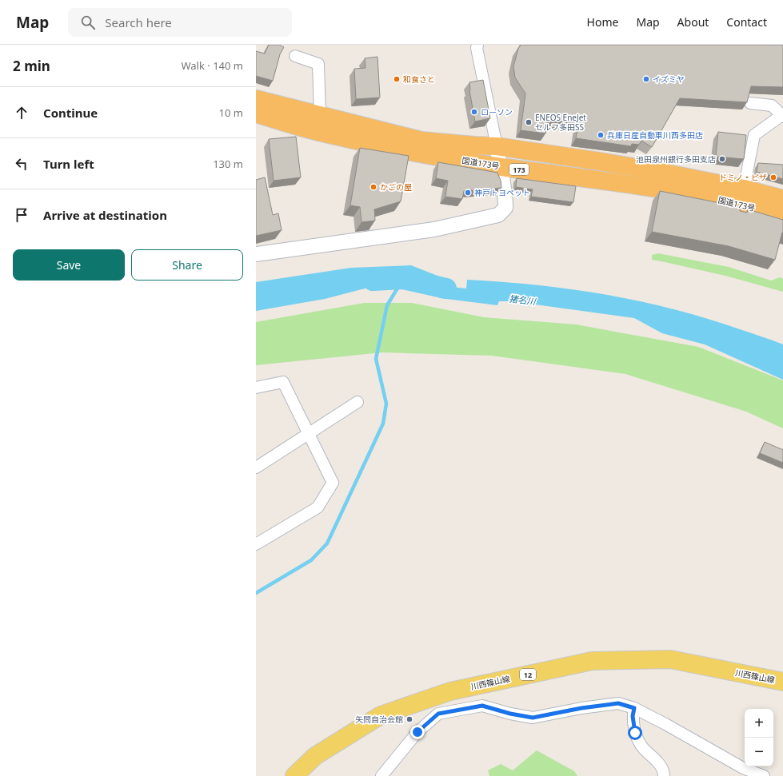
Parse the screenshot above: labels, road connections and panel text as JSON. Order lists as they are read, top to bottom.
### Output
{
  "streets": {
    "highway": ["国道173号", "173"],
    "main road": ["12", "川西篠山線"]
  },
  "water": ["猪名川"],
  "places": [
    "和食さと",
    "イズミヤ",
    "ローソン",
    "ENEOS EneJet セルフ多田SS",
    "兵庫日産自動車川西多田店",
    "池田泉州銀行多田支店",
    "ドミノ・ピザ",
    "かごの屋",
    "神戸トヨペット",
    "矢問自治会館"
  ],
  "page": {
    "header": "Map",
    "search": "Search here",
    "nav": [
      "Home",
      "Map",
      "About",
      "Contact"
    ],
    "heading": ["2 min", "Walk · 140 m"],
    "list": [
      ["Continue", "10 m"],
      ["Turn left", "130 m"],
      "Arrive at destination"
    ],
    "buttons": ["Save", "Share"],
    "map_buttons": ["+", "−"]
  }
}
